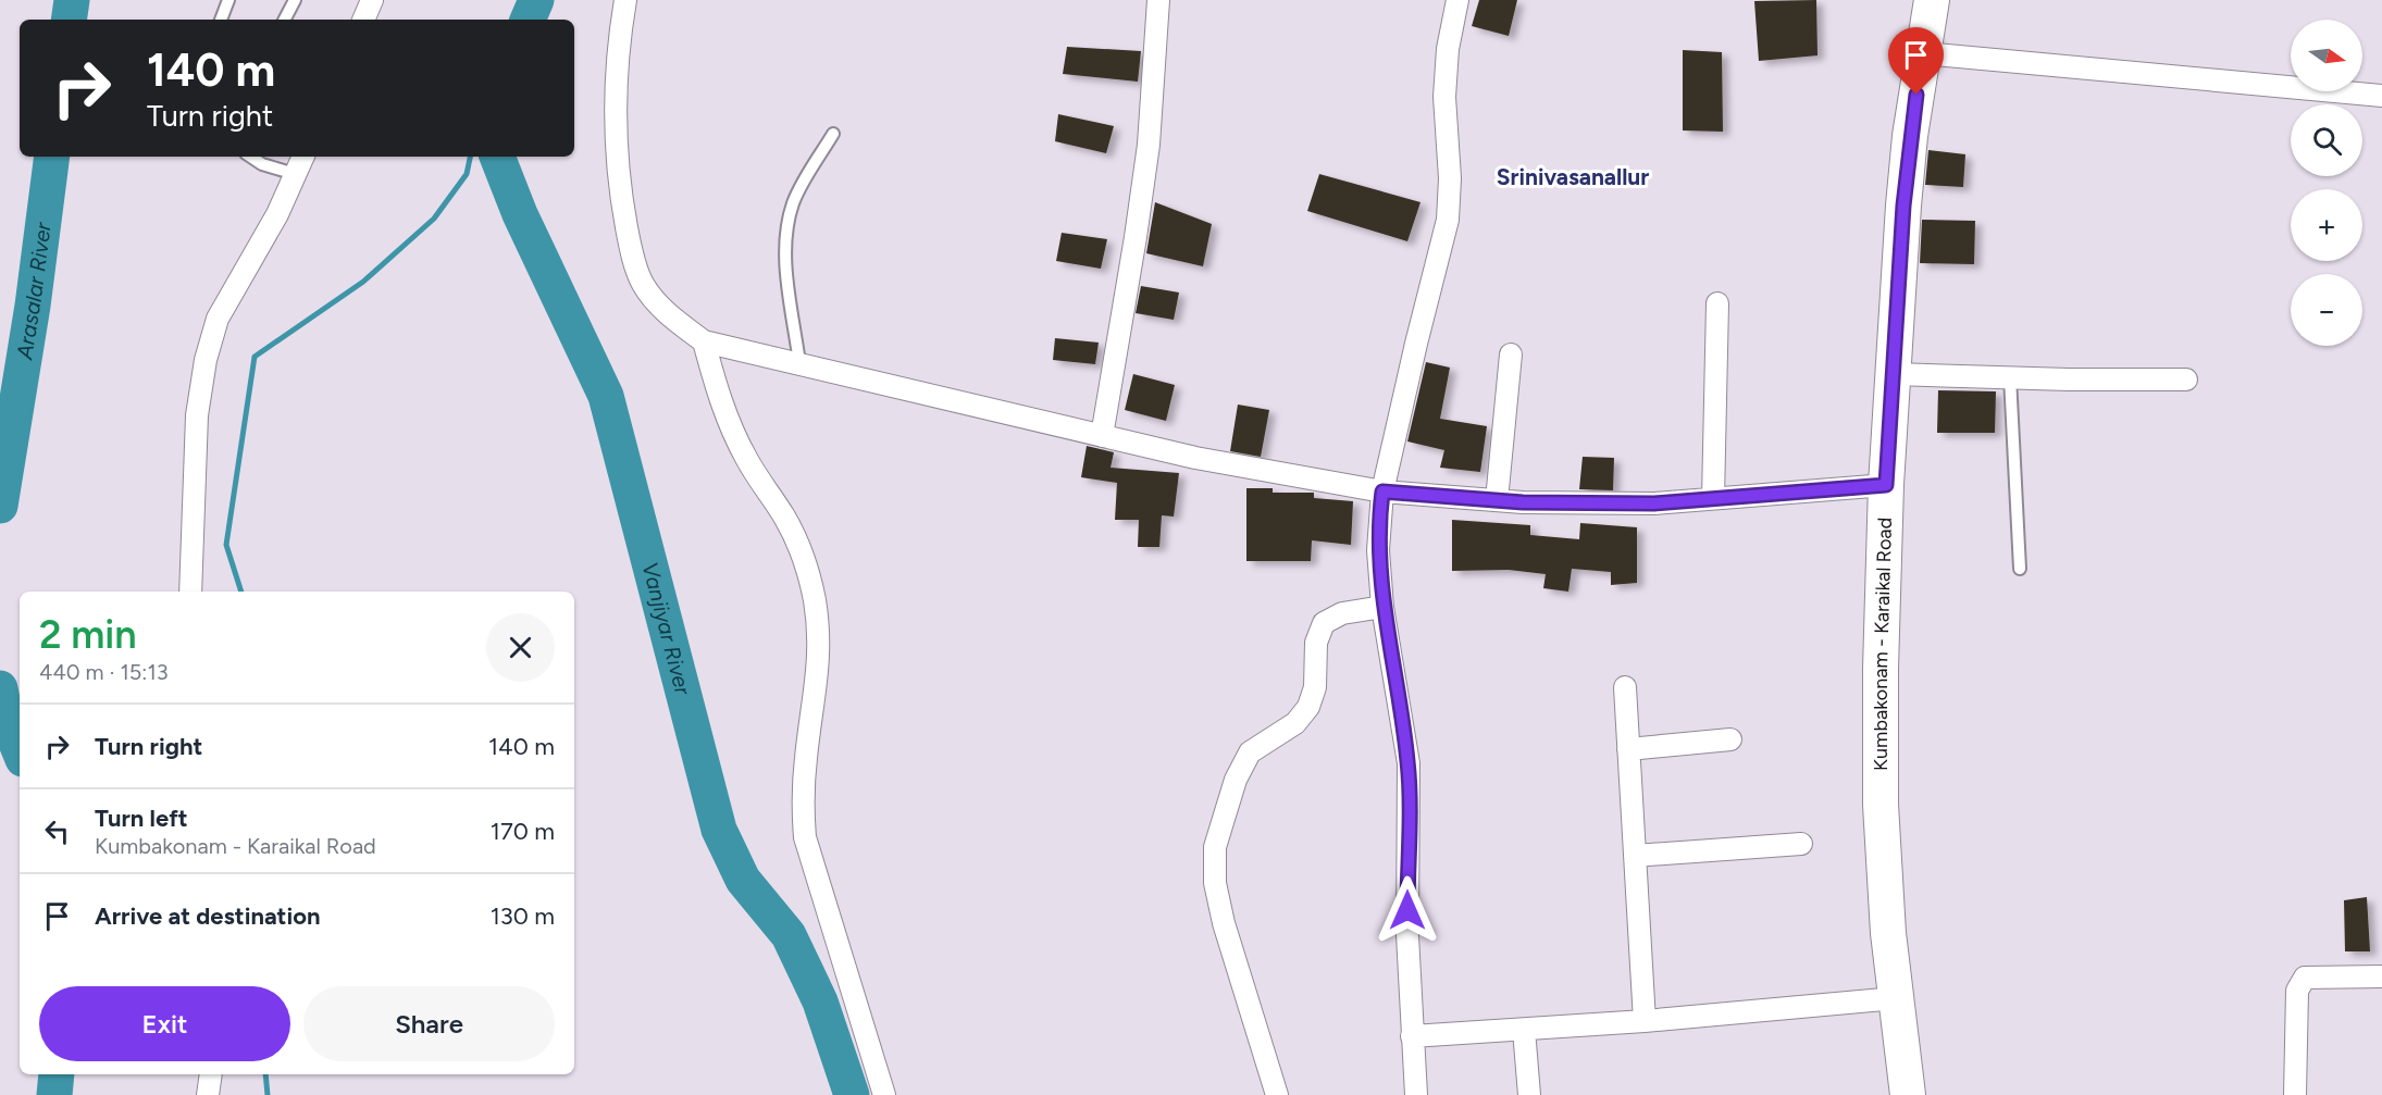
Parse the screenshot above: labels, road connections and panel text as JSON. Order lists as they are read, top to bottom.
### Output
{
  "streets": {
    "main road": ["Kumbakonam - Karaikal Road"]
  },
  "districts": ["Srinivasanallur"],
  "water": ["Arasalar River", "Vanjiyar River"],
  "north": "right",
  "page": {
    "map_buttons": ["+", "−"],
    "turn": ["140 m", "Turn right"],
    "heading": ["2 min", "440 m · 15:13"],
    "list": [
      {
        "name": "Turn right",
        "value": "140 m"
      },
      {
        "name": "Turn left",
        "note": "Kumbakonam - Karaikal Road",
        "value": "170 m"
      },
      {
        "name": "Arrive at destination",
        "value": "130 m"
      }
    ],
    "buttons": ["Exit", "Share"]
  }
}
